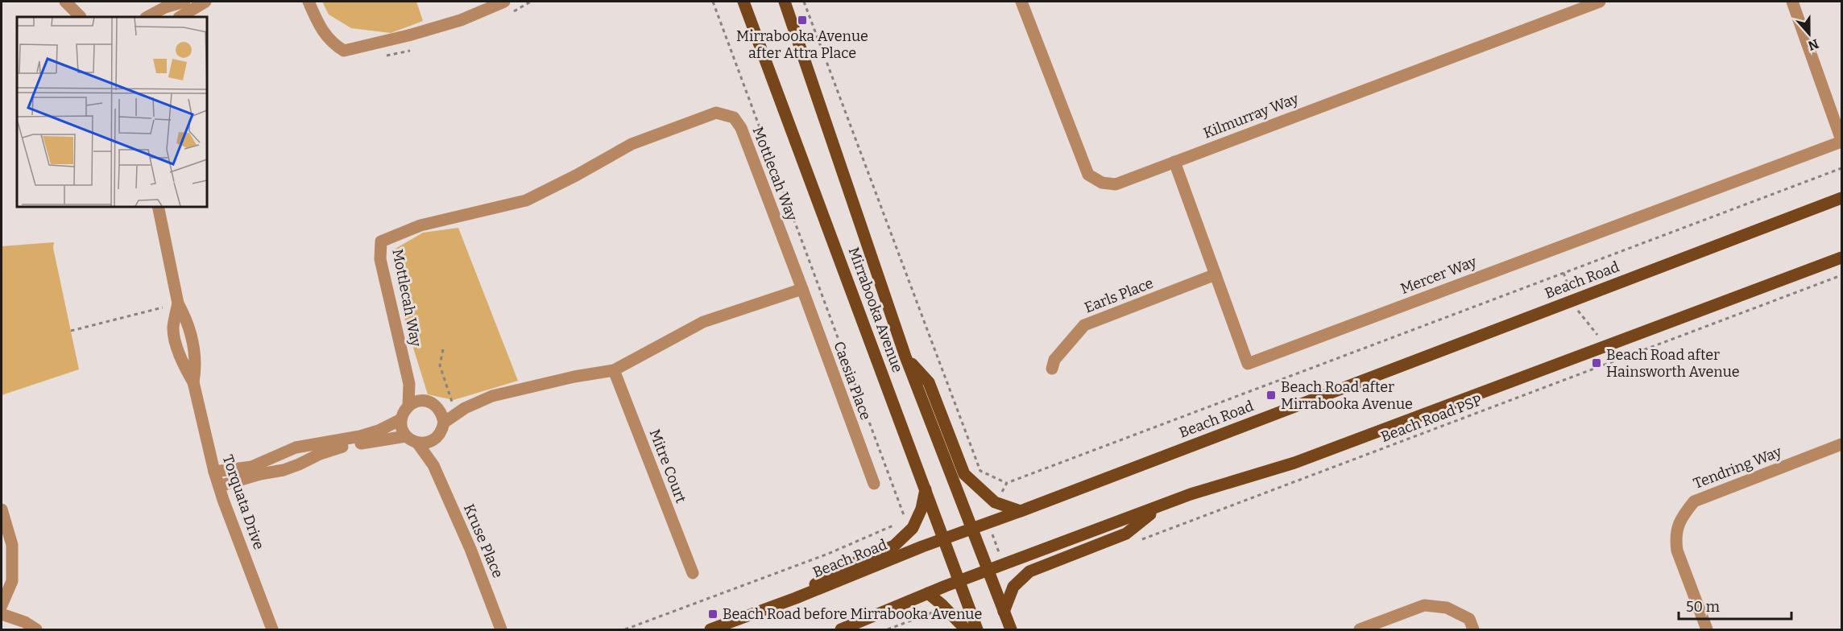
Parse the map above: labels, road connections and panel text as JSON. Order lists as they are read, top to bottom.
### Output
{
  "streets": {
    "main road": ["Beach Road", "Mirrabooka Avenue"],
    "street": [
      "Kilmurray Way",
      "Mottlecah Way",
      "Mercer Way",
      "Earls Place",
      "Caesia Place",
      "Mitre Court",
      "Tendring Way",
      "Torquata Drive",
      "Kruse Place"
    ],
    "path": ["Beach Road PSP"]
  },
  "crossings": [
    ["Kilmurray Way", "Mercer Way"],
    ["Mottlecah Way", "Caesia Place"],
    ["Mottlecah Way", "Mitre Court"],
    ["Mottlecah Way", "Kruse Place"],
    ["Mercer Way", "Earls Place"],
    ["Beach Road", "Mirrabooka Avenue"]
  ],
  "places": {
    "transit": [
      "Mirrabooka Avenue after Attra Place",
      "Beach Road after Hainsworth Avenue",
      "Beach Road after Mirrabooka Avenue",
      "Beach Road before Mirrabooka Avenue"
    ]
  },
  "scale_bar": "50 m",
  "north": "bottom"
}
